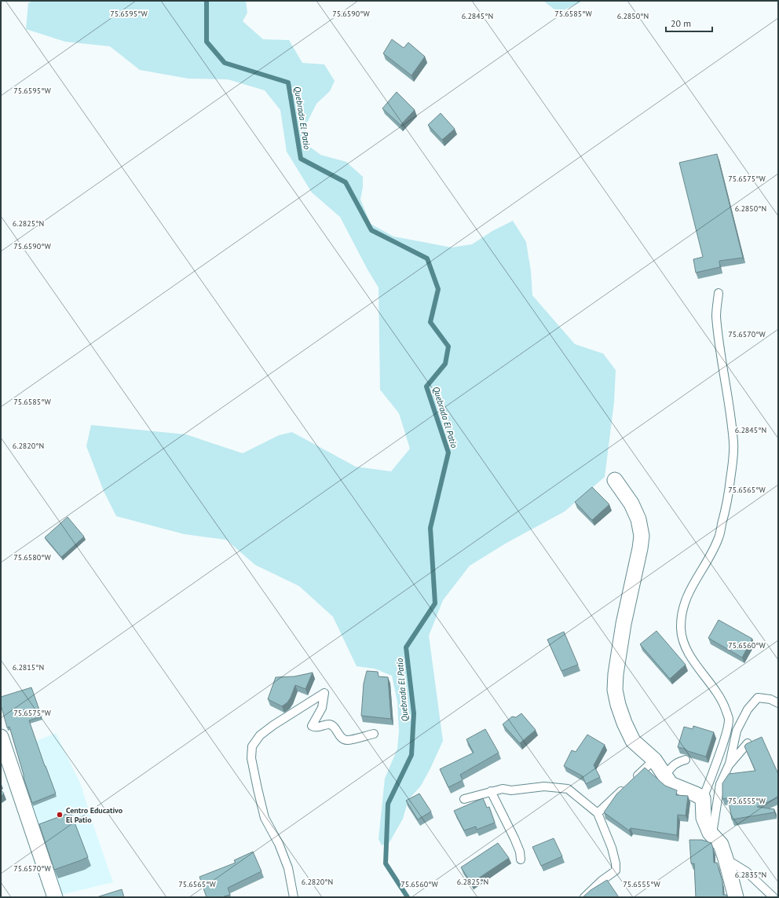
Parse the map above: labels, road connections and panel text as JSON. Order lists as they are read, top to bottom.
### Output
{
  "water": ["Quebrada El Patio"],
  "places": ["Centro Educativo El Patio"],
  "scale_bar": "20 m",
  "coordinates": [
    "75.6595°W",
    "75.6590°W",
    "75.6585°W",
    "6.2845°N",
    "6.2850°N",
    "75.6575°W",
    "6.2825°N",
    "75.6570°W",
    "6.2820°N",
    "75.6565°W",
    "75.6580°W",
    "75.6560°W",
    "6.2815°N",
    "75.6555°W",
    "6.2835°N"
  ]
}
